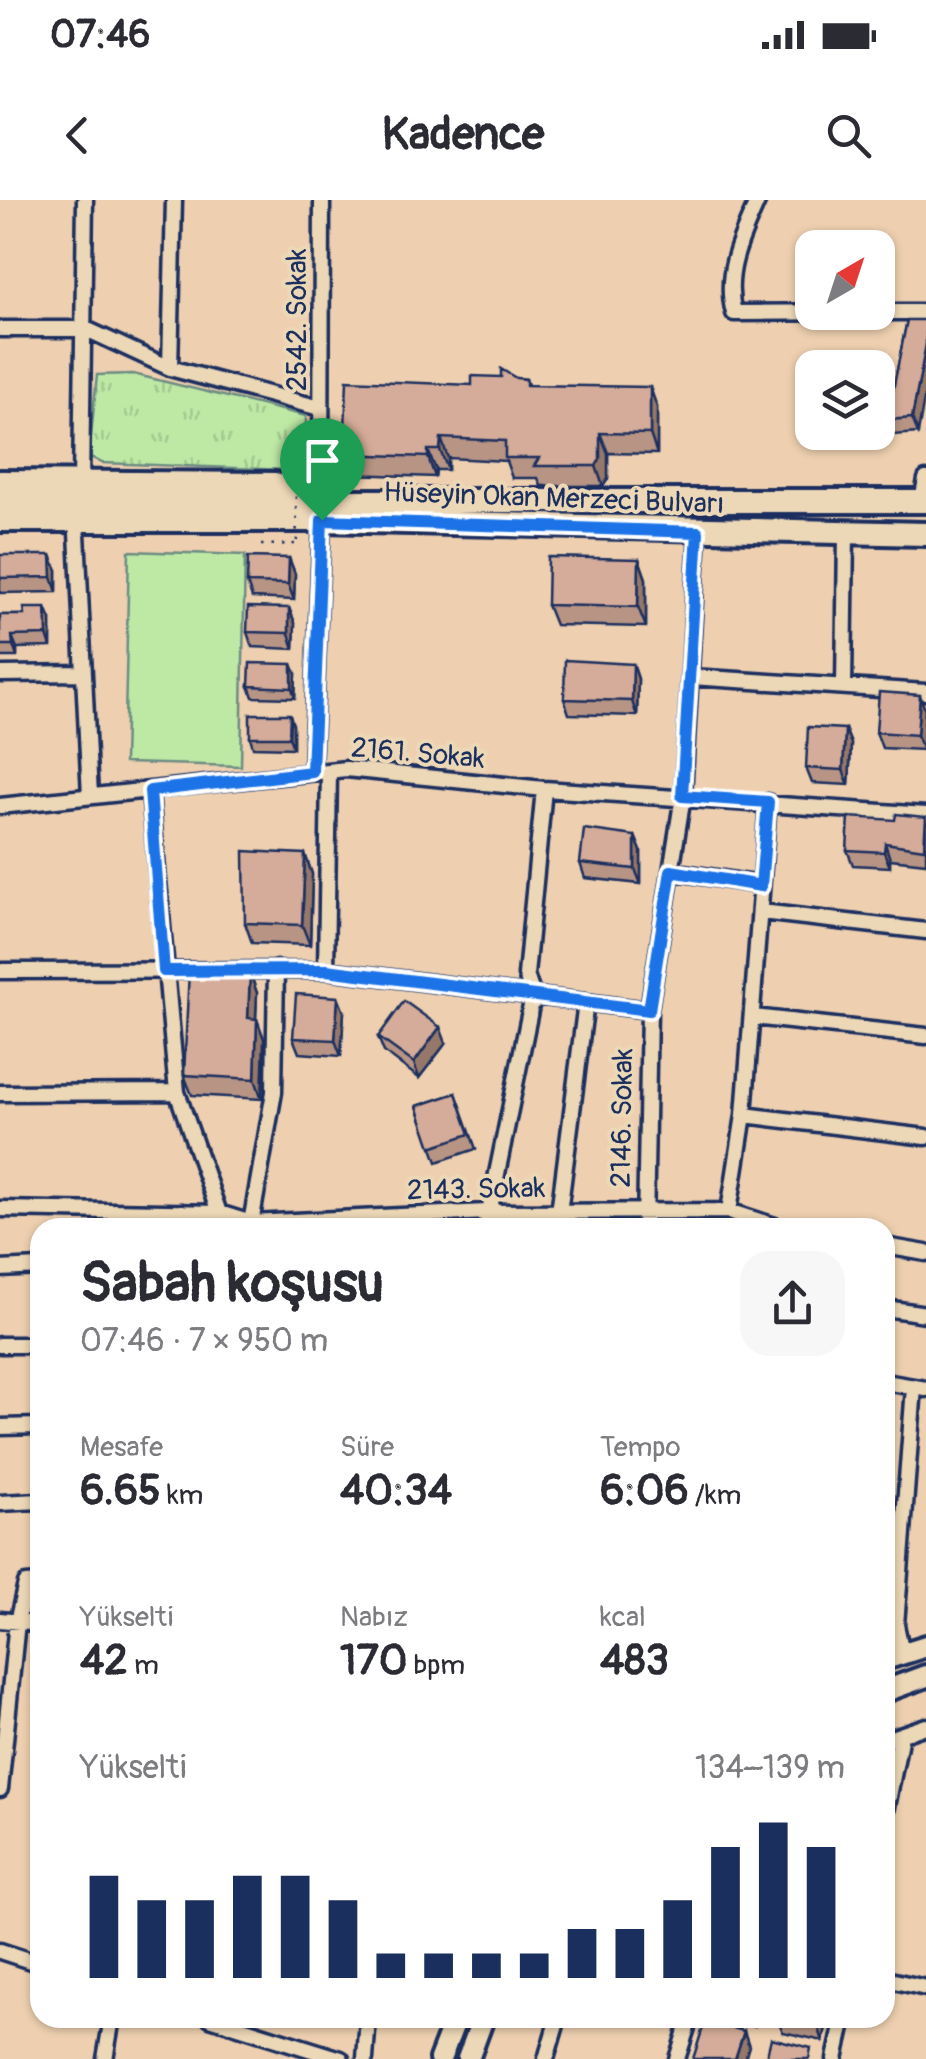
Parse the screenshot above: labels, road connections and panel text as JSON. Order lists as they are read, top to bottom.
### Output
{
  "streets": {
    "main road": ["Hüseyin Okan Merzeci Bulvarı"],
    "street": [
      "2542. Sokak",
      "2161. Sokak",
      "2146. Sokak",
      "2143. Sokak"
    ]
  },
  "crossings": [
    ["2542. Sokak", "Hüseyin Okan Merzeci Bulvarı"],
    ["2542. Sokak", "2161. Sokak"],
    ["Hüseyin Okan Merzeci Bulvarı", "2146. Sokak"],
    ["2161. Sokak", "2146. Sokak"]
  ],
  "north": "top right",
  "page": {
    "status": "07:46",
    "header": "Kadence",
    "heading": ["Sabah koşusu", "07:46 · 7 × 950 m"],
    "stats": [
      ["Mesafe", "6.65 km"],
      ["Süre", "40:34"],
      ["Tempo", "6:06 /km"],
      ["Yükselti", "42 m"],
      ["Nabız", "170 bpm"],
      ["kcal", "483"]
    ],
    "chart": ["Yükselti", "134–139 m"]
  }
}
